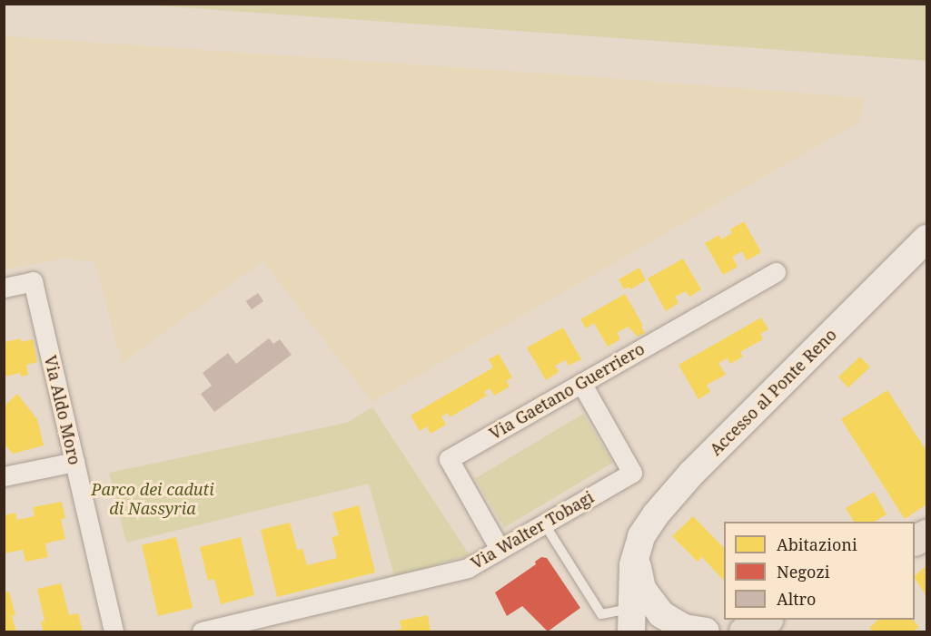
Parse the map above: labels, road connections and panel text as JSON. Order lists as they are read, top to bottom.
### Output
{
  "streets": {
    "main road": ["Accesso al Ponte Reno"],
    "street": ["Via Gaetano Guerriero", "Via Aldo Moro", "Via Walter Tobagi"]
  },
  "crossings": [
    ["Via Gaetano Guerriero", "Via Walter Tobagi"]
  ],
  "parks": ["Parco dei caduti di Nassyria"],
  "legend": ["Abitazioni", "Negozi", "Altro"]
}
